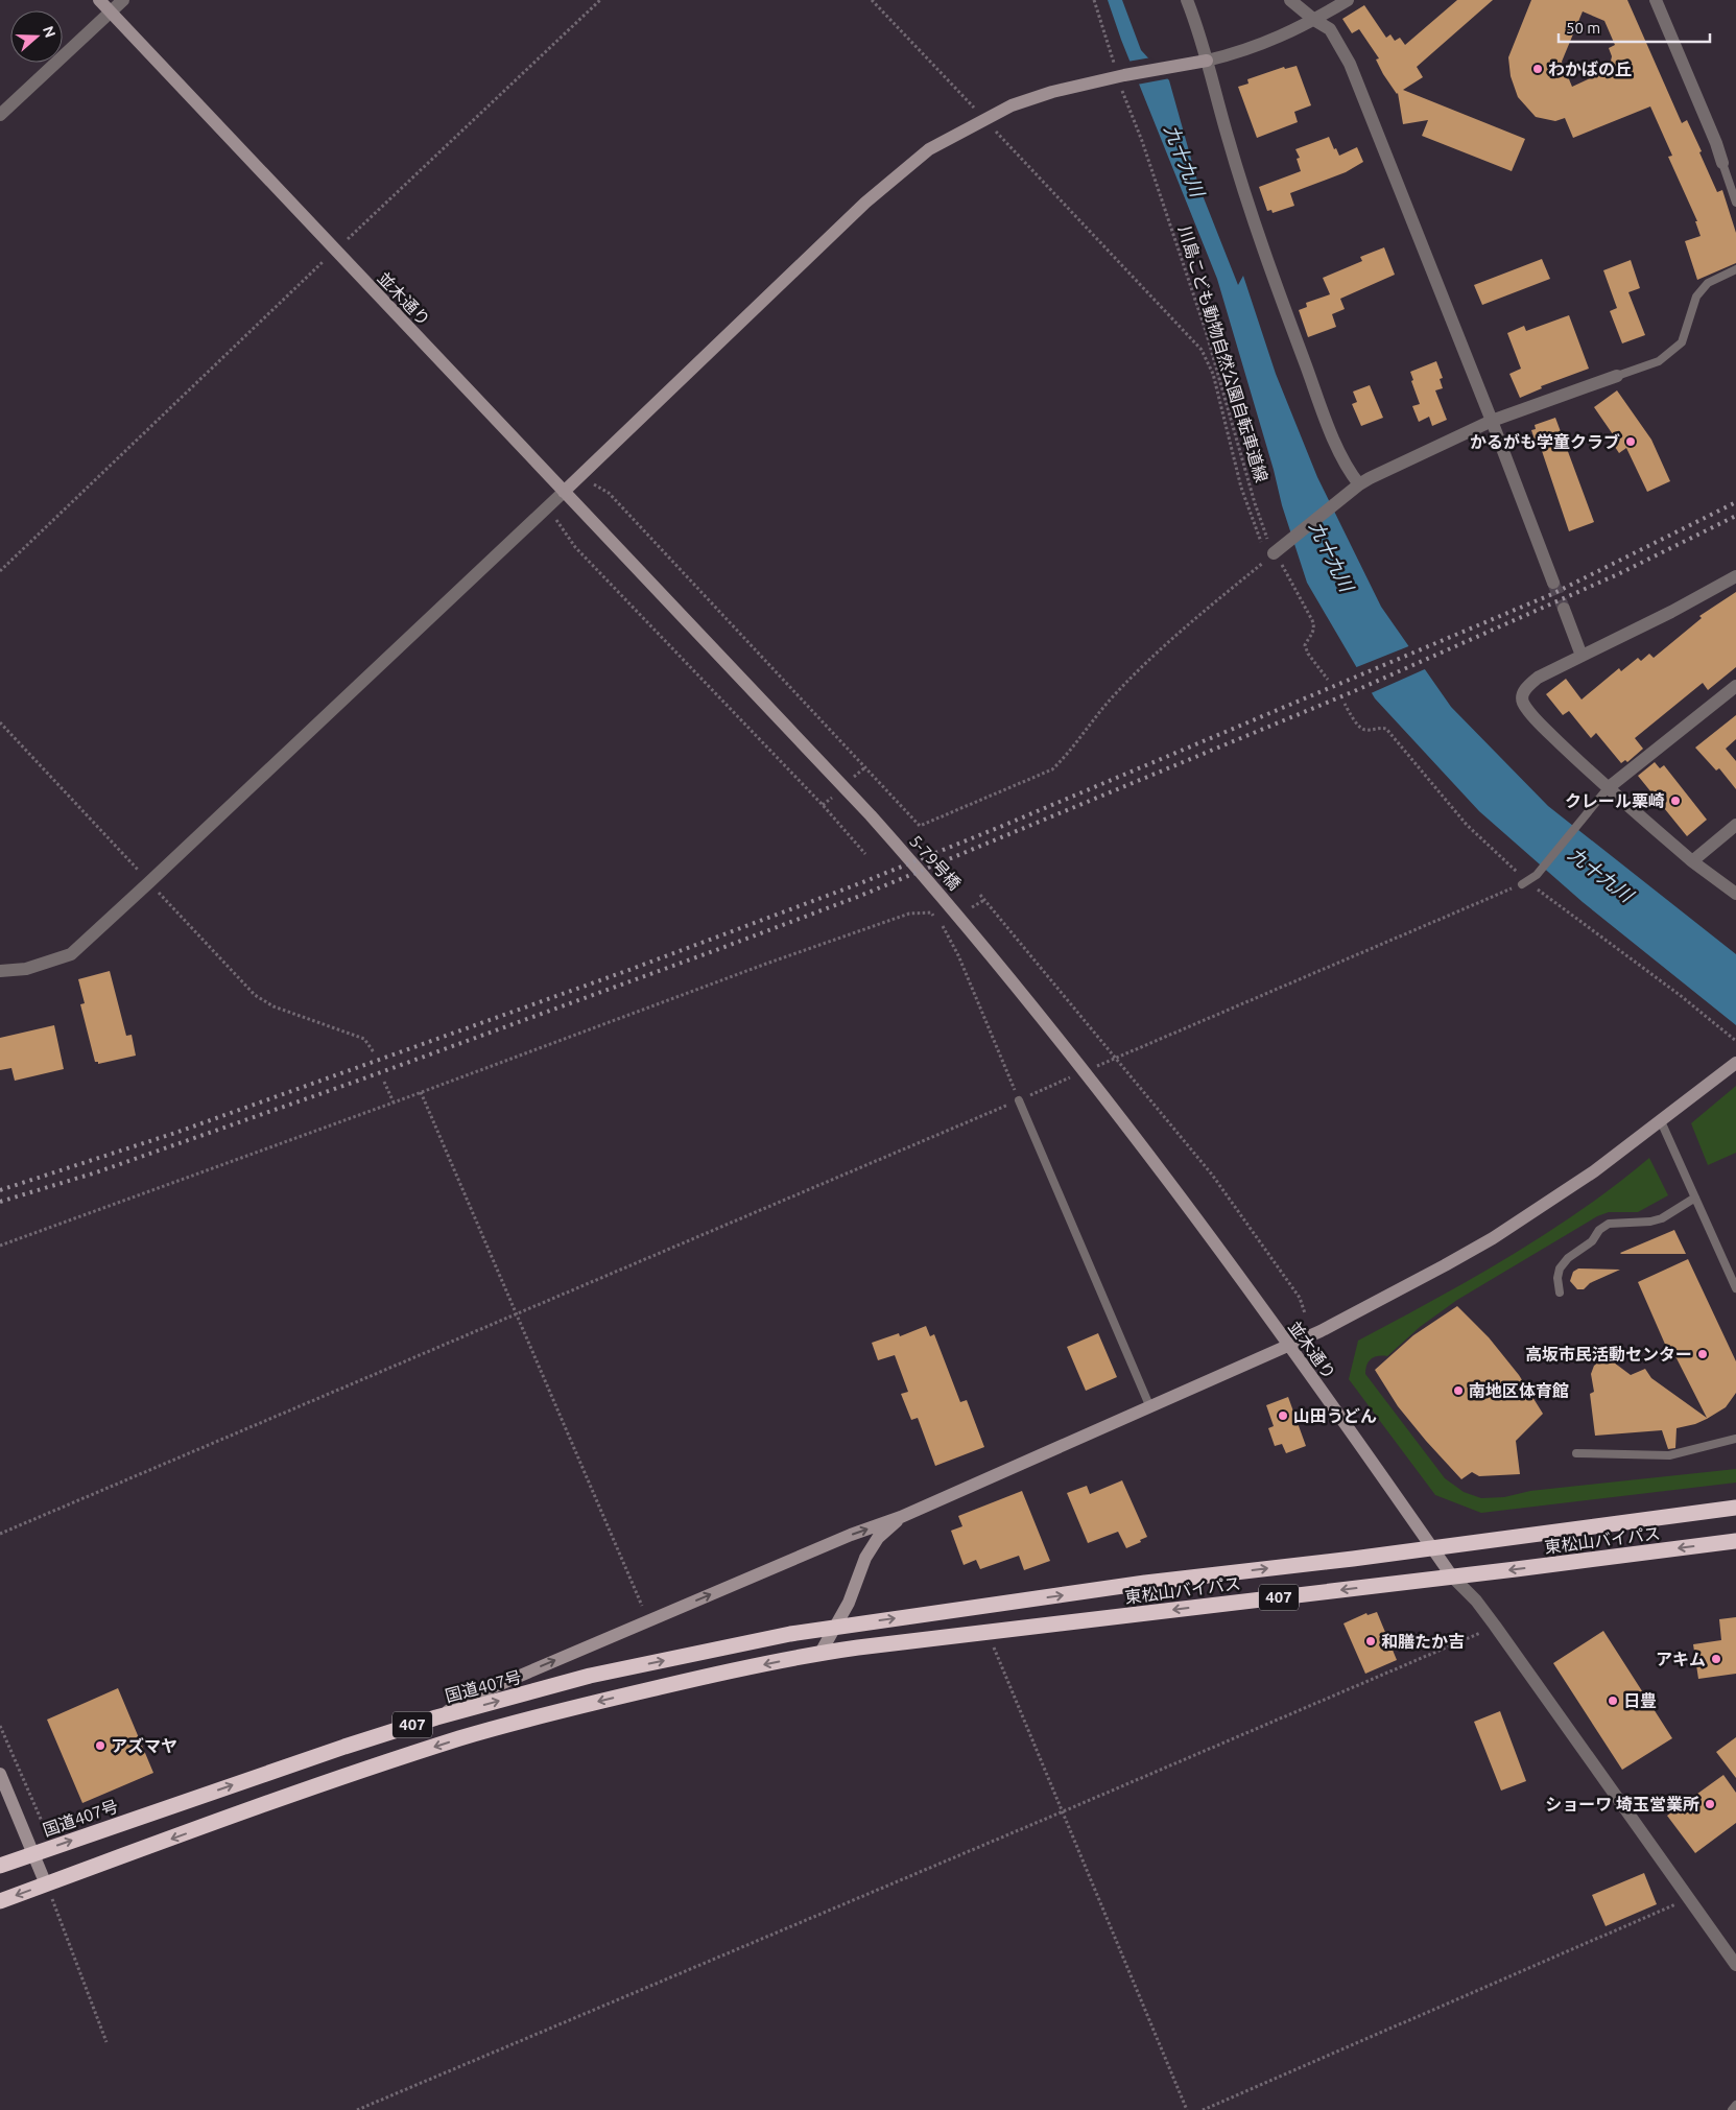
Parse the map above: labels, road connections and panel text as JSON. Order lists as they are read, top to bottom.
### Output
{
  "streets": {
    "highway": ["東松山バイパス", "407", "国道407号"],
    "street": ["並木通り", "5-79号橋"],
    "path": ["川島こども動物自然公園自転車道線"]
  },
  "crossings": [
    ["並木通り", "5-79号橋"],
    ["並木通り", "東松山バイパス"],
    ["東松山バイパス", "407"],
    ["東松山バイパス", "国道407号"]
  ],
  "water": ["九十九川"],
  "places": [
    "わかばの丘",
    "かるがも学童クラブ",
    "クレール栗崎",
    "高坂市民活動センター",
    "南地区体育館",
    "山田うどん",
    "和膳たか吉",
    "アキム",
    "日豊",
    "アズマヤ",
    "ショーワ 埼玉営業所"
  ],
  "scale_bar": "50 m",
  "north": "right"
}
